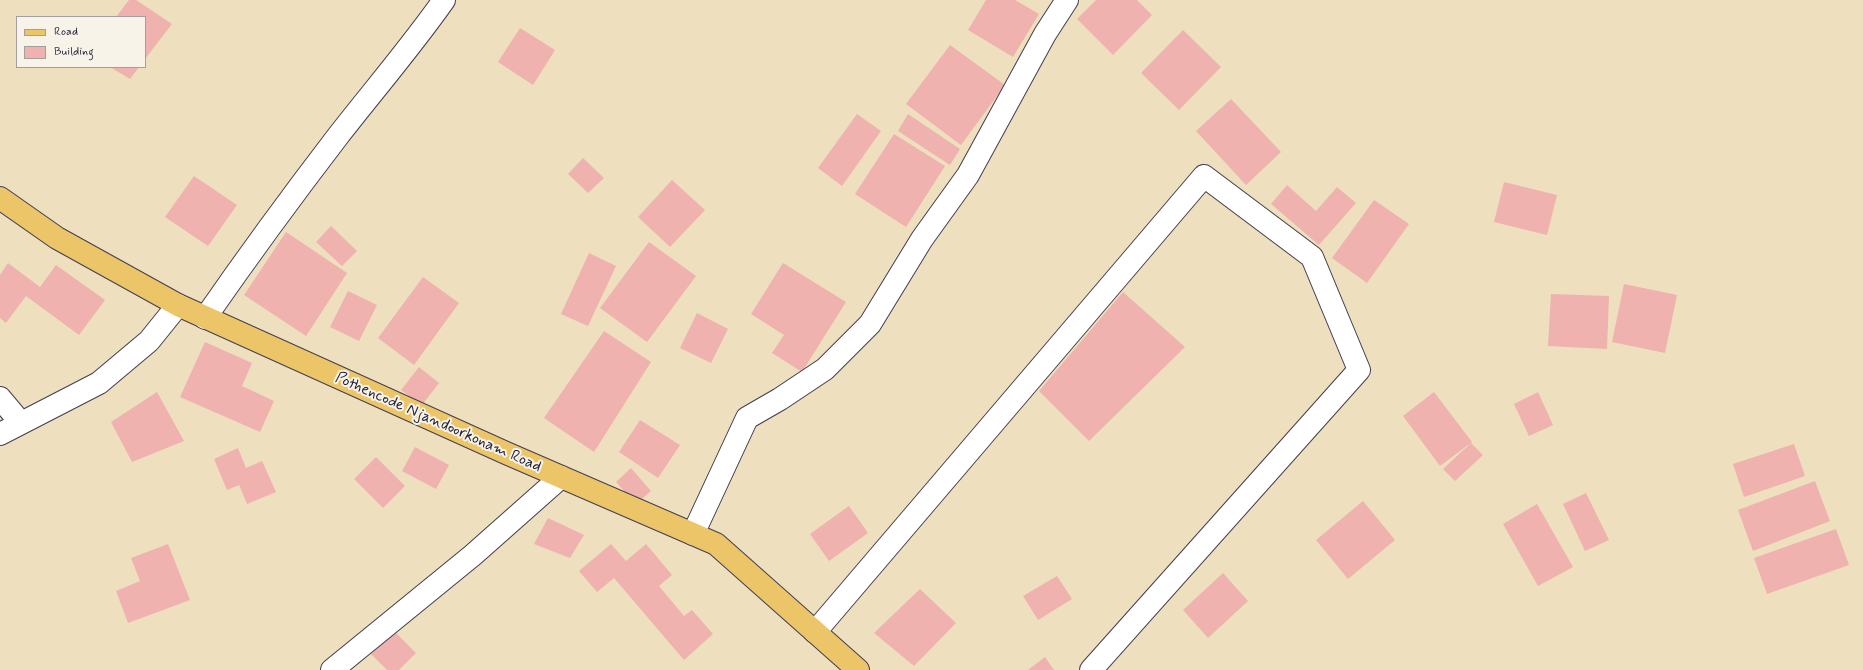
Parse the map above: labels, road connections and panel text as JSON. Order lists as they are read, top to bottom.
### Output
{
  "streets": {
    "main road": ["Pothencode Njandoorkonam Road"]
  },
  "legend": ["Road", "Building"]
}
